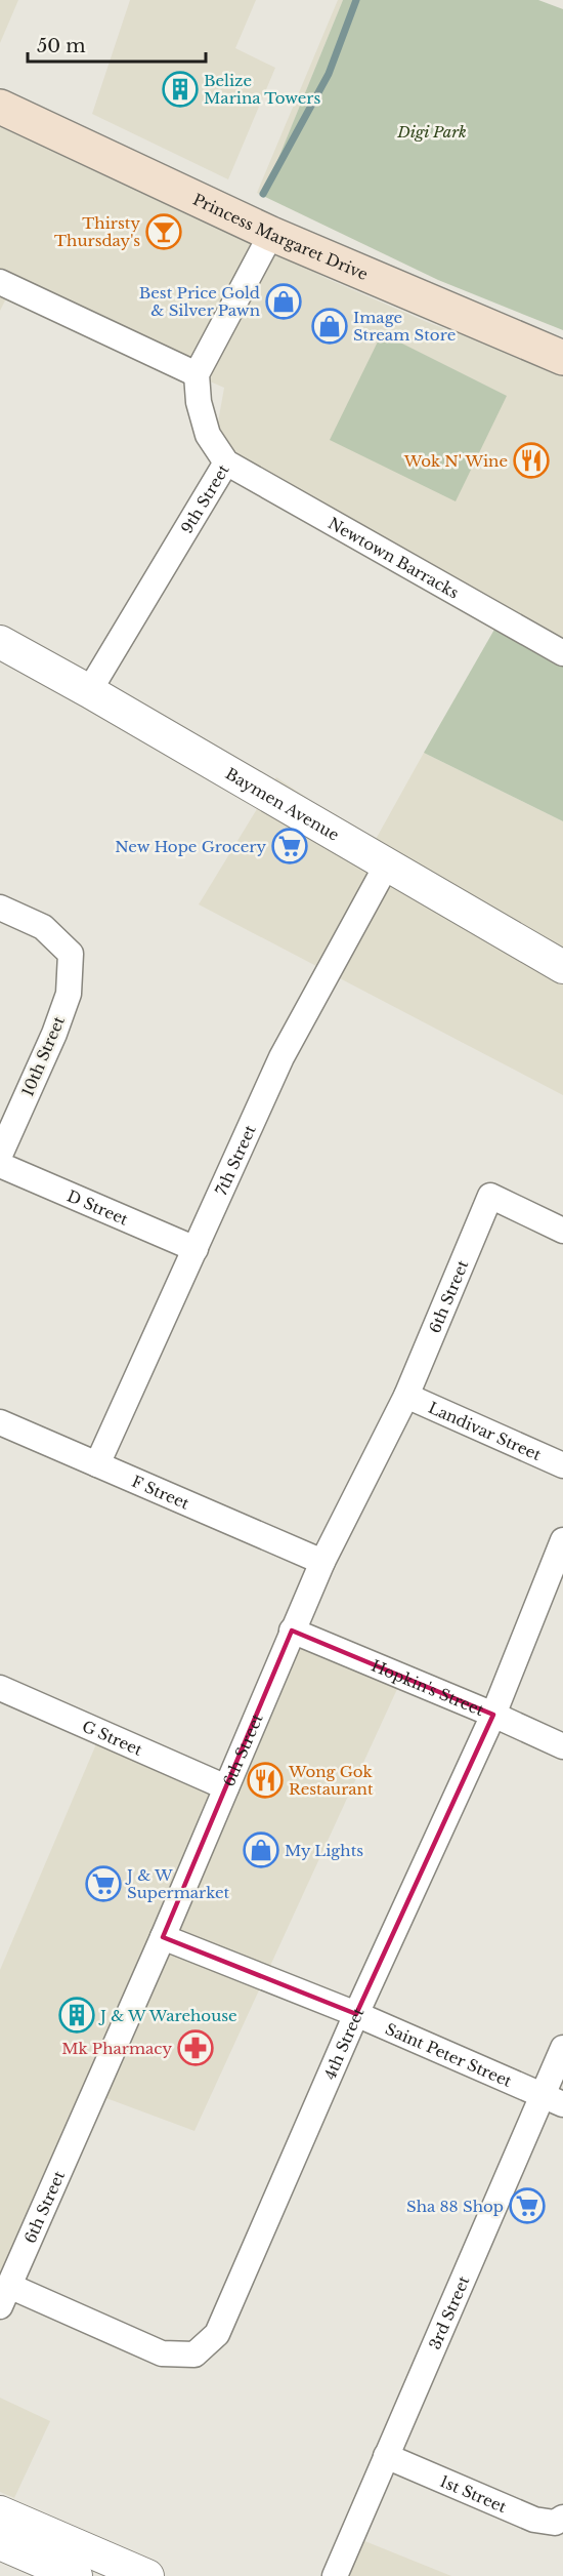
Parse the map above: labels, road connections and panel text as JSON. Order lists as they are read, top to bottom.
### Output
{
  "streets": {
    "main road": ["Princess Margaret Drive"],
    "street": [
      "9th Street",
      "Newtown Barracks",
      "Baymen Avenue",
      "10th Street",
      "7th Street",
      "D Street",
      "6th Street",
      "Landivar Street",
      "F Street",
      "Hopkin's Street",
      "G Street",
      "4th Street",
      "Saint Peter Street",
      "3rd Street",
      "1st Street"
    ]
  },
  "crossings": [
    ["9th Street", "Newtown Barracks"],
    ["9th Street", "Baymen Avenue"],
    ["Baymen Avenue", "7th Street"],
    ["7th Street", "D Street"],
    ["7th Street", "F Street"],
    ["6th Street", "Landivar Street"],
    ["6th Street", "F Street"],
    ["6th Street", "Hopkin's Street"],
    ["6th Street", "G Street"],
    ["6th Street", "4th Street"],
    ["6th Street", "Saint Peter Street"],
    ["Hopkin's Street", "4th Street"],
    ["4th Street", "Saint Peter Street"],
    ["Saint Peter Street", "3rd Street"],
    ["3rd Street", "1st Street"]
  ],
  "parks": ["Digi Park"],
  "places": {
    "building": ["Belize Marina Towers", "J & W Warehouse"],
    "bar": ["Thirsty Thursday's"],
    "shop": ["Best Price Gold & Silver Pawn", "Image Stream Store", "My Lights"],
    "restaurant": ["Wok N' Wine", "Wong Gok Restaurant"],
    "supermarket": ["New Hope Grocery", "J & W Supermarket", "Sha 88 Shop"],
    "pharmacy": ["Mk Pharmacy"]
  },
  "scale_bar": "50 m"
}
